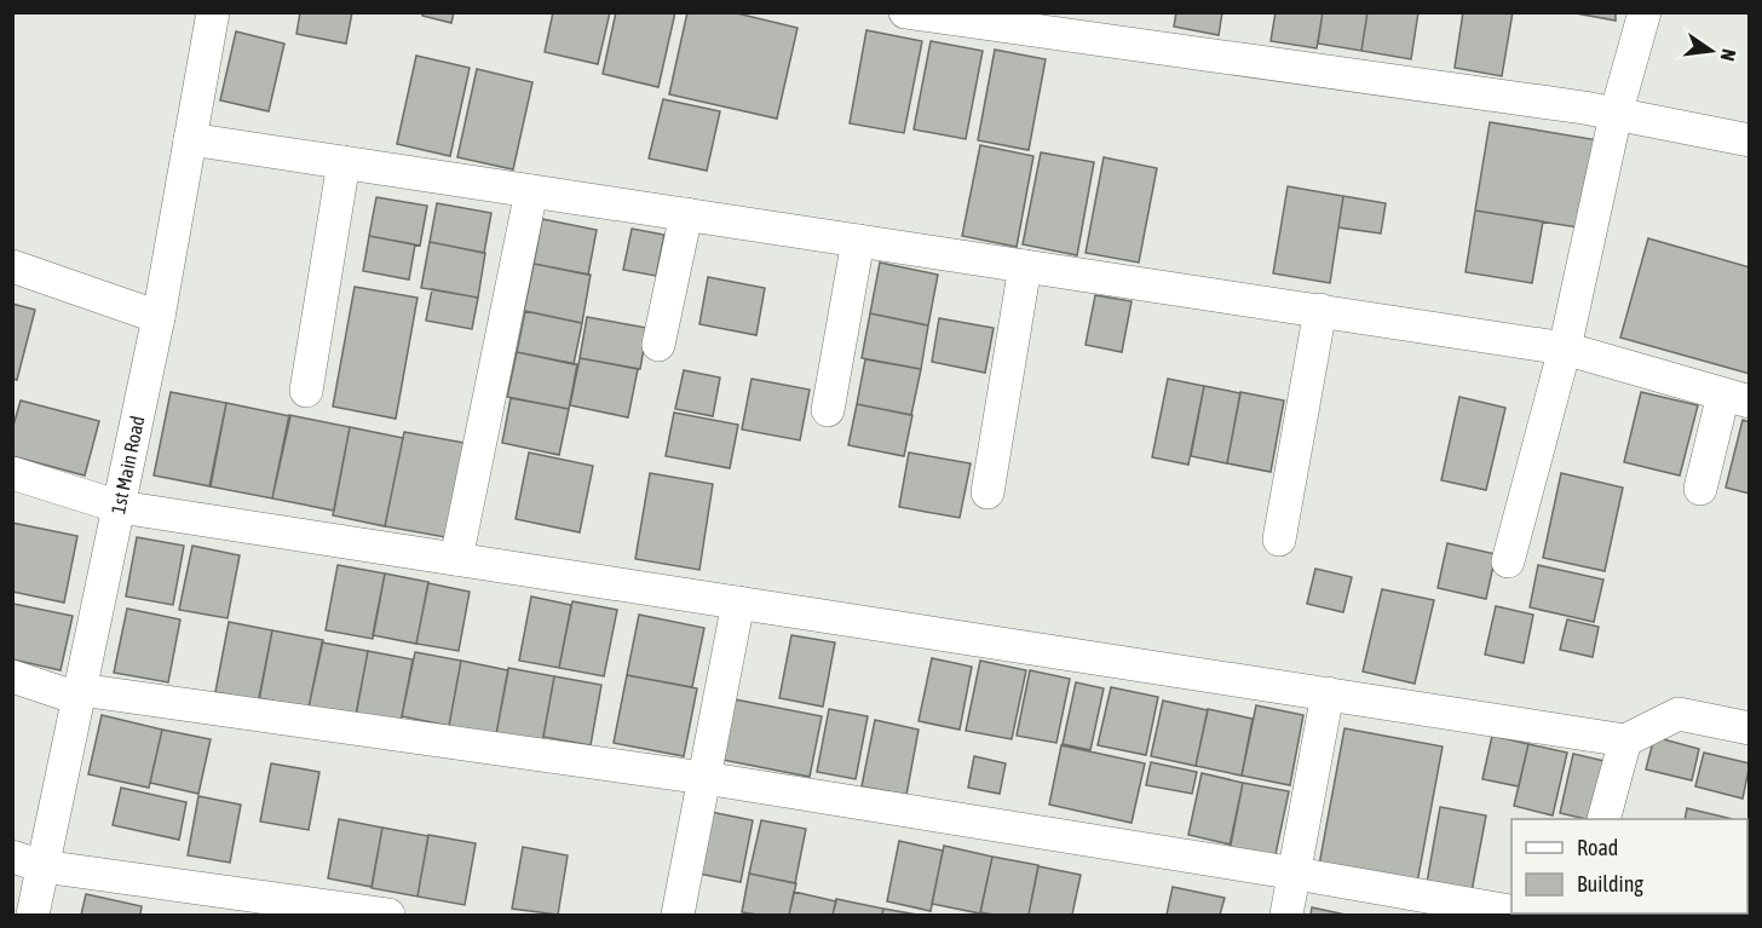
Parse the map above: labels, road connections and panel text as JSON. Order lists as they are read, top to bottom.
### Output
{
  "streets": {
    "street": ["1st Main Road"]
  },
  "legend": ["Road", "Building"],
  "north": "right"
}
